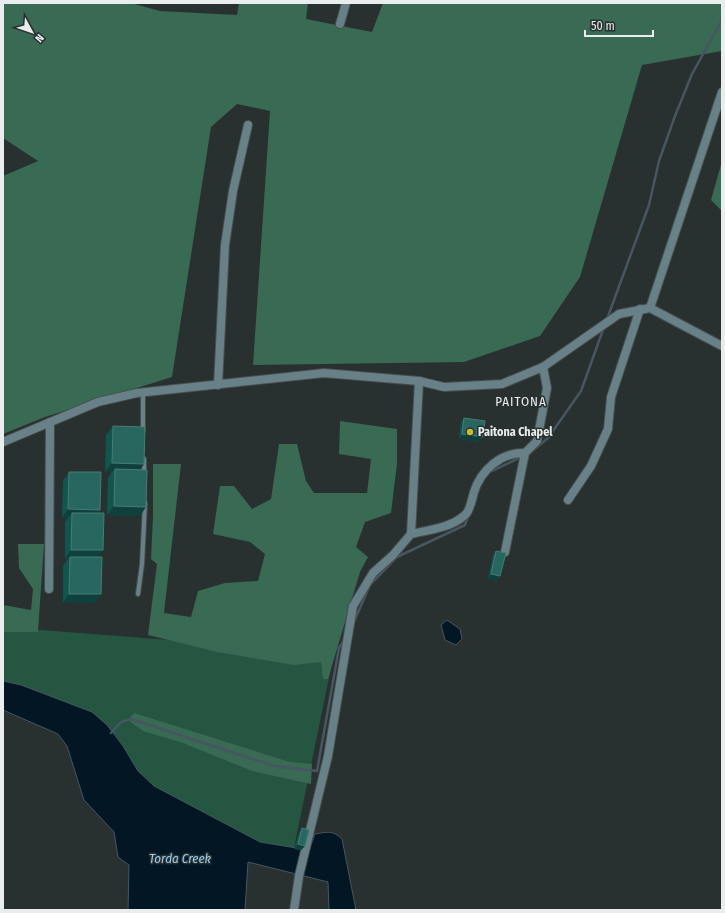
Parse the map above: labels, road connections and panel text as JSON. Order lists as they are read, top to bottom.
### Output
{
  "districts": ["PAITONA"],
  "water": ["Torda Creek"],
  "places": ["Paitona Chapel"],
  "scale_bar": "50 m",
  "north": "bottom right"
}
